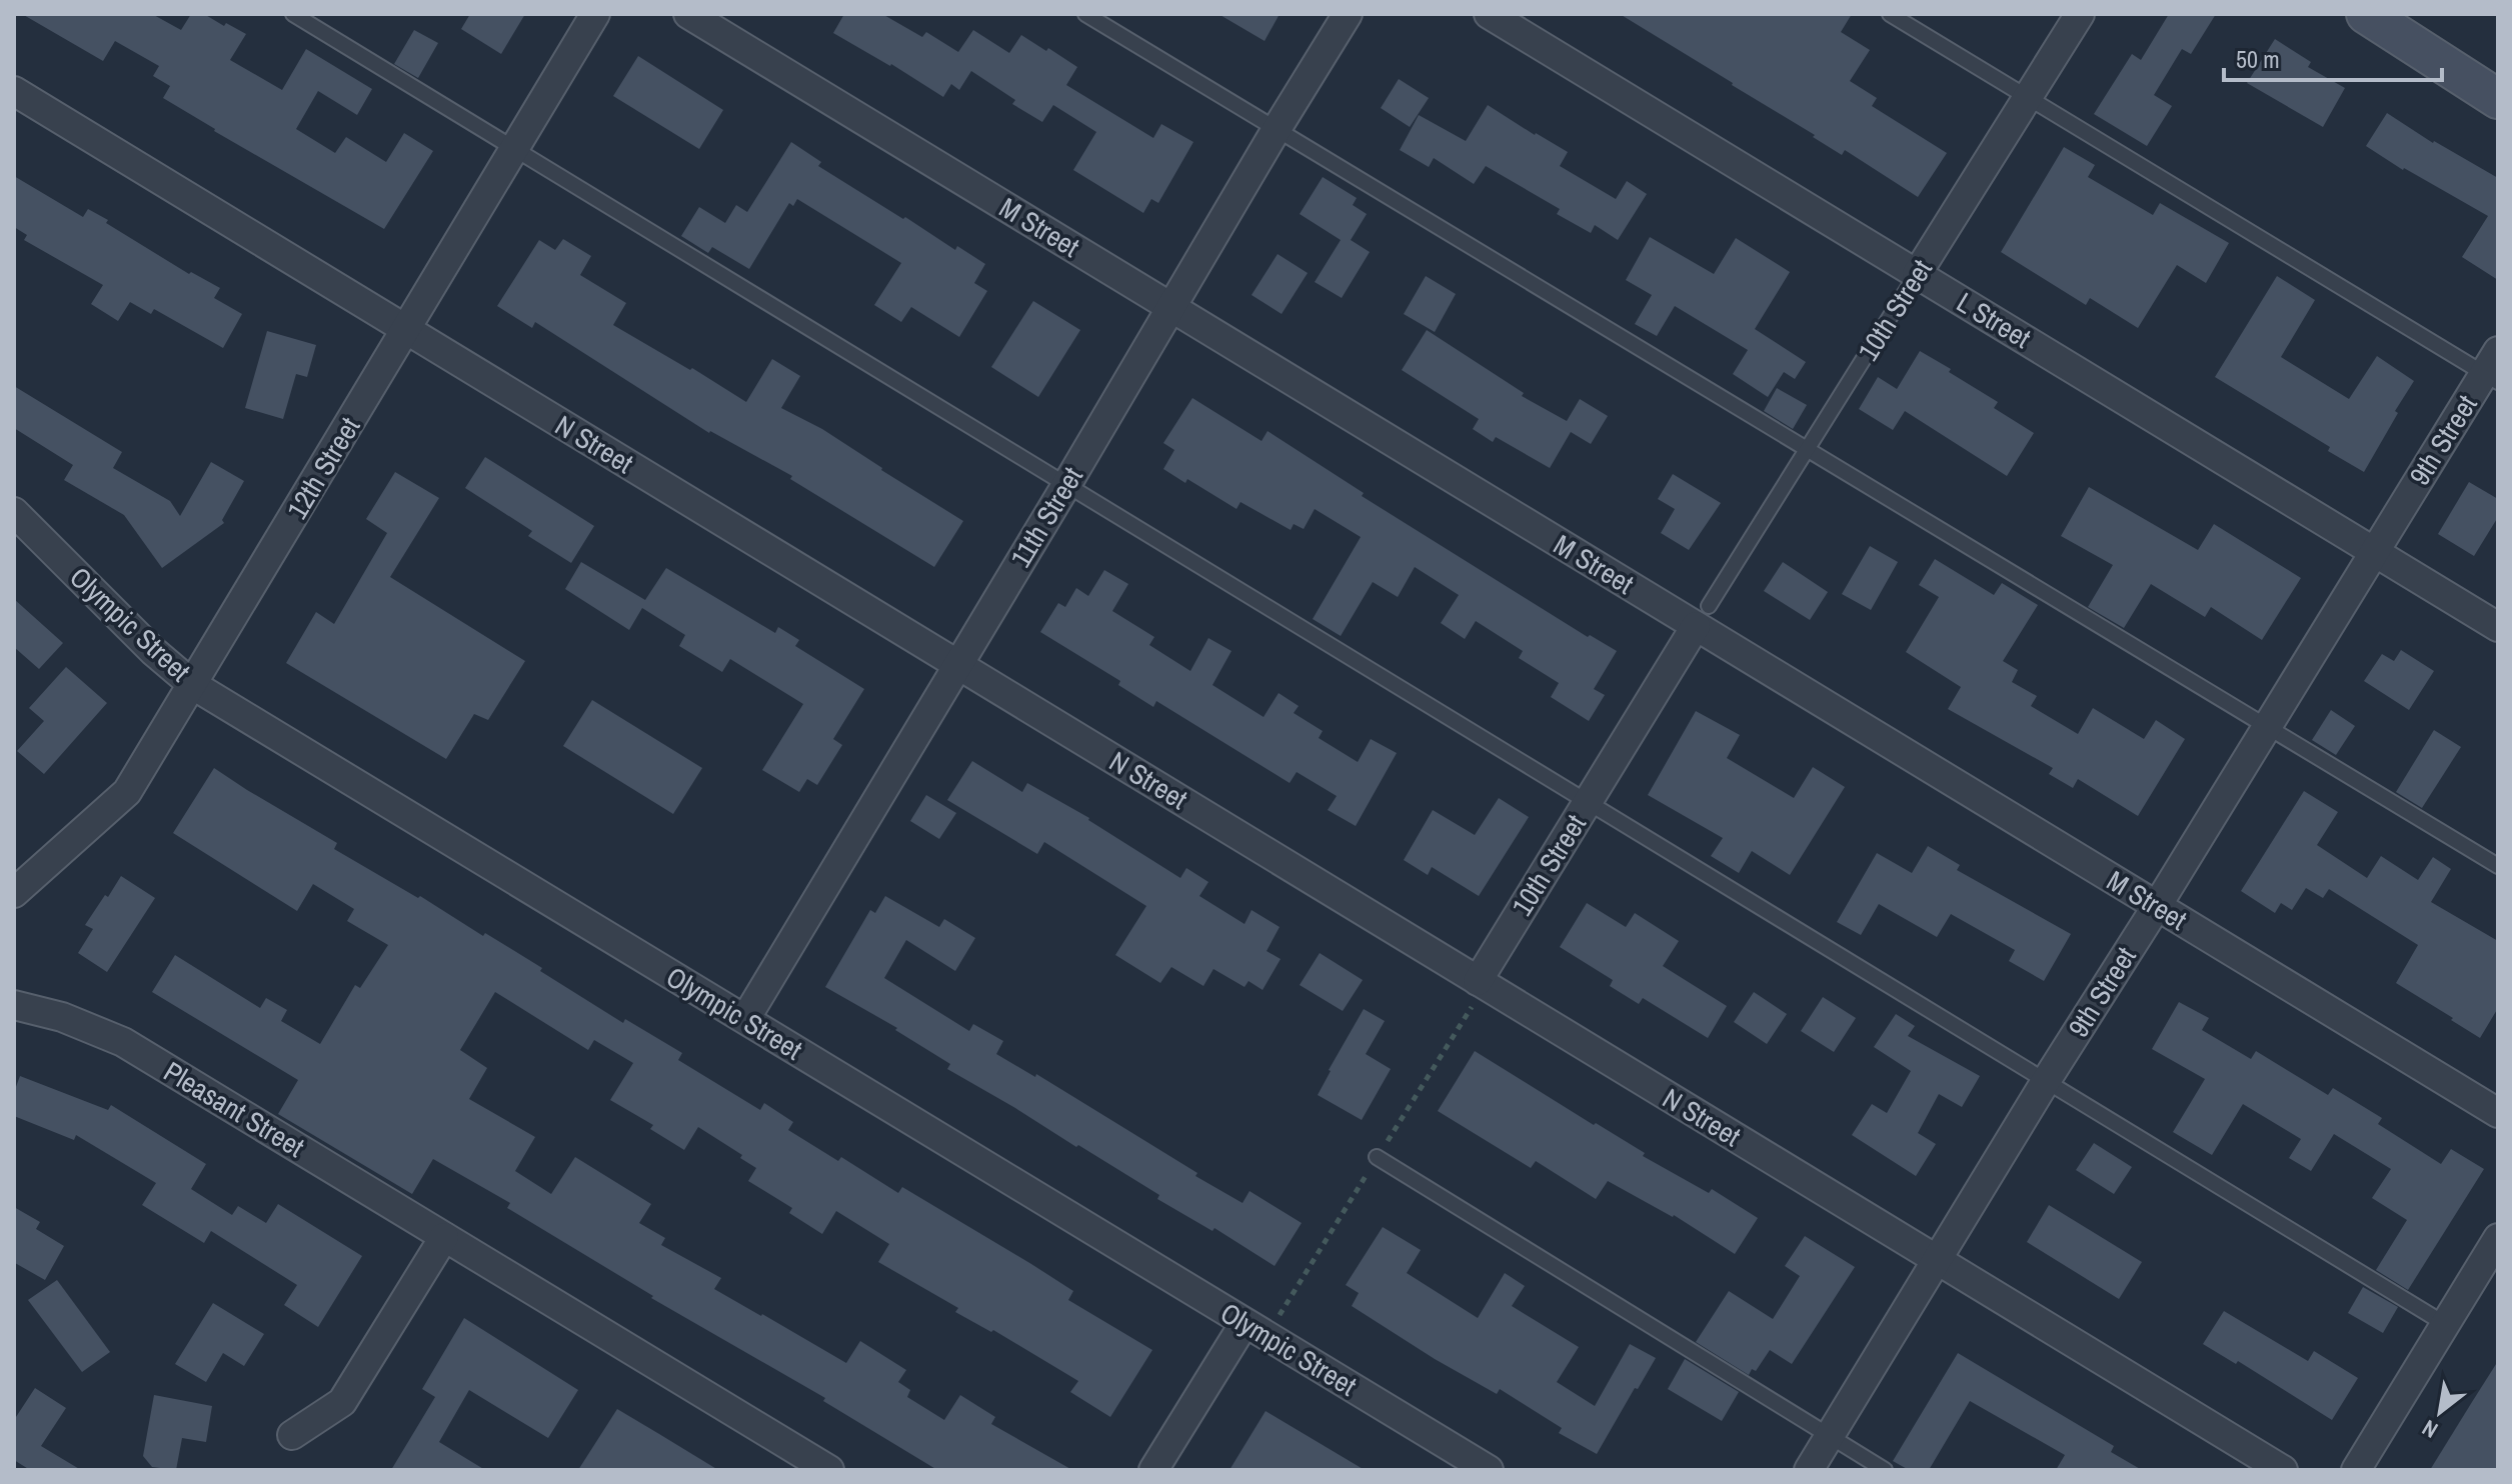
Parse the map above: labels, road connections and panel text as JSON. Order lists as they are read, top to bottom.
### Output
{
  "streets": {
    "street": [
      "M Street",
      "10th Street",
      "L Street",
      "9th Street",
      "N Street",
      "12th Street",
      "11th Street",
      "Olympic Street",
      "Pleasant Street"
    ]
  },
  "crossings": [
    ["M Street", "10th Street"],
    ["M Street", "9th Street"],
    ["M Street", "11th Street"],
    ["10th Street", "L Street"],
    ["10th Street", "N Street"],
    ["L Street", "9th Street"],
    ["9th Street", "N Street"],
    ["N Street", "12th Street"],
    ["N Street", "11th Street"],
    ["12th Street", "Olympic Street"],
    ["11th Street", "Olympic Street"]
  ],
  "scale_bar": "50 m",
  "north": "bottom left"
}
